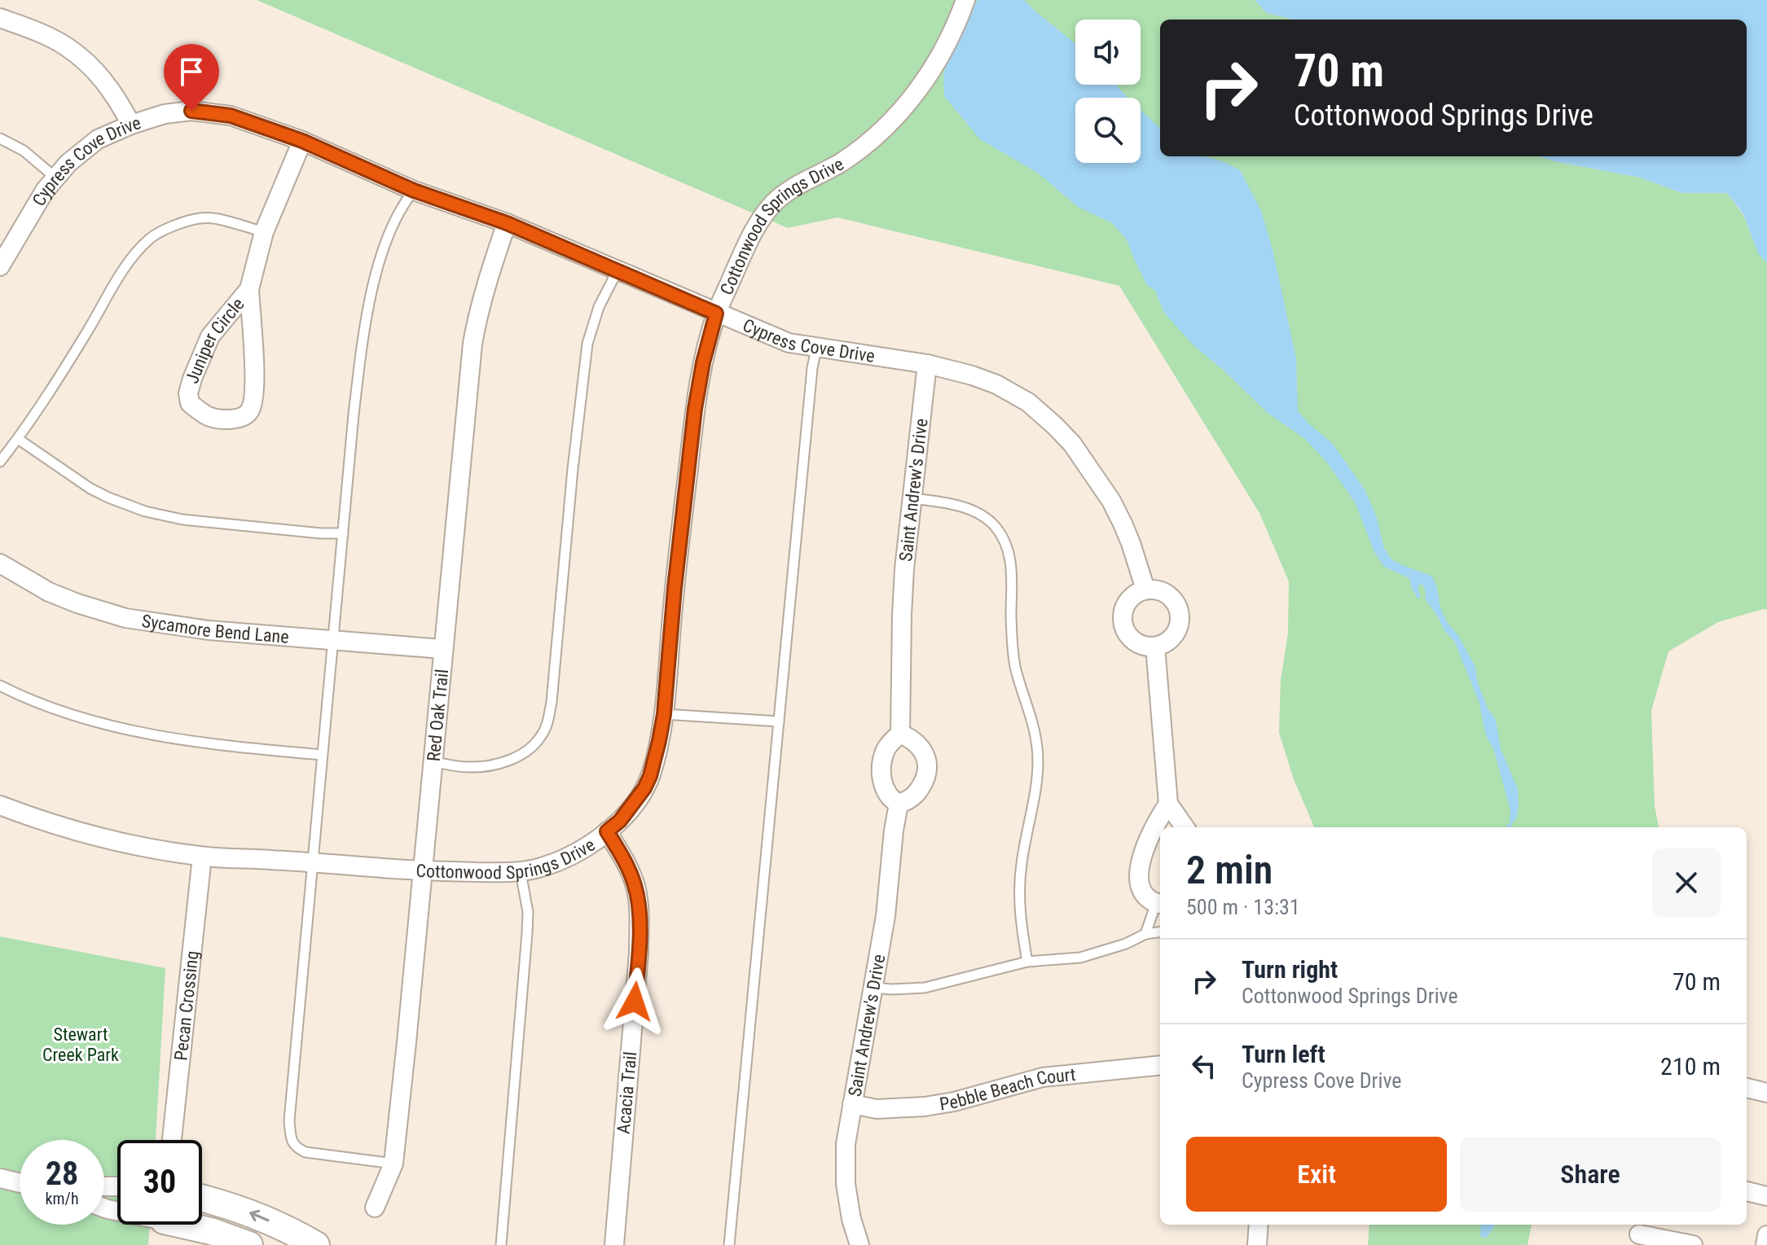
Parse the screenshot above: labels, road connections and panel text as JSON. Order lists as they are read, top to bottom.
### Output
{
  "streets": {
    "street": [
      "Cypress Cove Drive",
      "Cottonwood Springs Drive",
      "Juniper Circle",
      "Saint Andrew's Drive",
      "Sycamore Bend Lane",
      "Red Oak Trail",
      "Pecan Crossing",
      "Pebble Beach Court",
      "Acacia Trail"
    ]
  },
  "crossings": [
    ["Cypress Cove Drive", "Cottonwood Springs Drive"],
    ["Cypress Cove Drive", "Juniper Circle"],
    ["Cypress Cove Drive", "Saint Andrew's Drive"],
    ["Cypress Cove Drive", "Red Oak Trail"],
    ["Cottonwood Springs Drive", "Red Oak Trail"],
    ["Cottonwood Springs Drive", "Pecan Crossing"],
    ["Cottonwood Springs Drive", "Acacia Trail"],
    ["Saint Andrew's Drive", "Pebble Beach Court"],
    ["Sycamore Bend Lane", "Red Oak Trail"]
  ],
  "parks": ["Stewart Creek Park"],
  "page": {
    "turn": ["70 m", "Cottonwood Springs Drive"],
    "heading": ["2 min", "500 m · 13:31"],
    "list": [
      {
        "name": "Turn right",
        "note": "Cottonwood Springs Drive",
        "value": "70 m"
      },
      {
        "name": "Turn left",
        "note": "Cypress Cove Drive",
        "value": "210 m"
      }
    ],
    "buttons": ["Exit", "Share"],
    "speed": "28 km/h",
    "limit": "30"
  }
}
